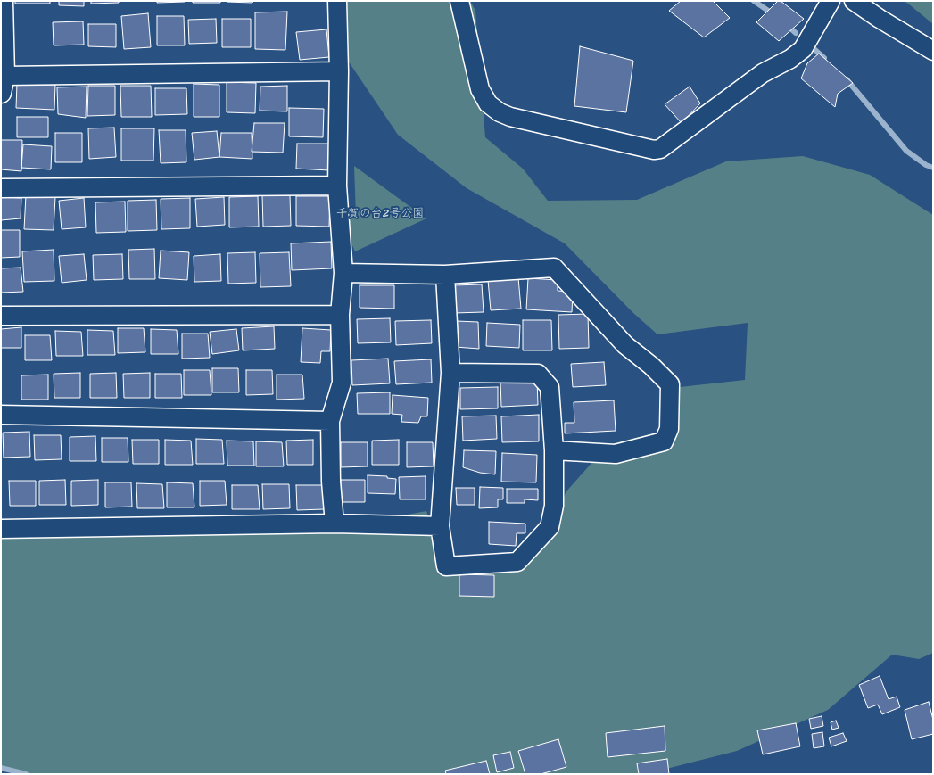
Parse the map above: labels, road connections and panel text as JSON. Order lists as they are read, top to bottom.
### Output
{
  "parks": ["千賀の台2号公園"]
}
